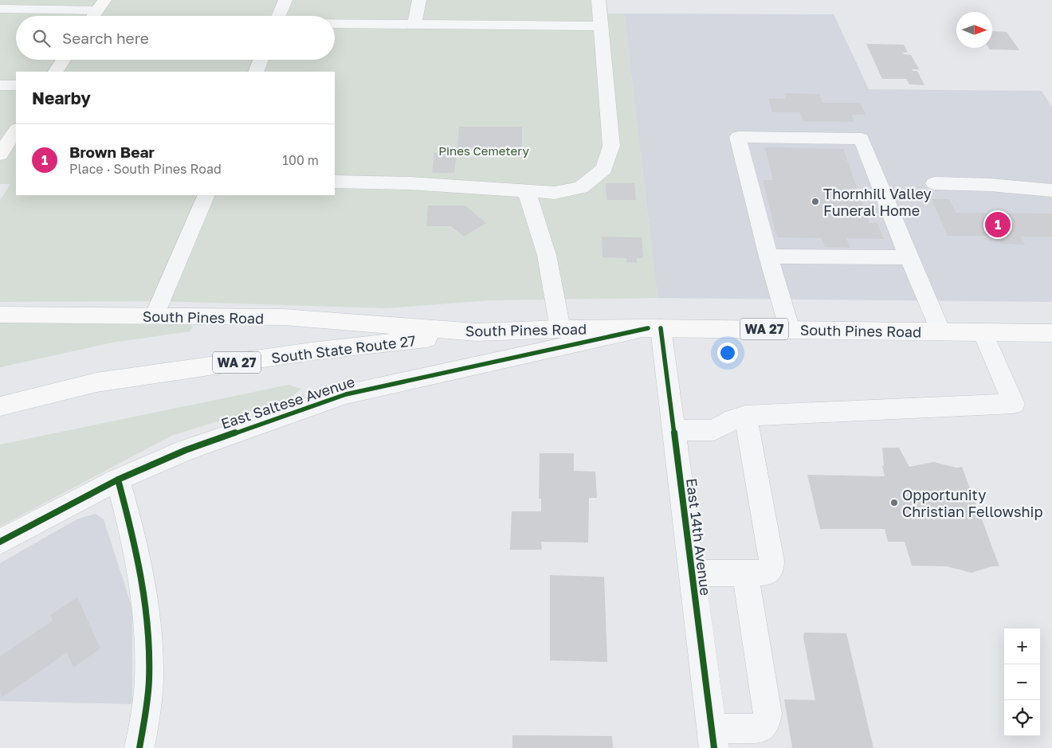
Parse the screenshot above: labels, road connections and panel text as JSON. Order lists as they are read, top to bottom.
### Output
{
  "streets": {
    "main road": ["South Pines Road", "WA 27", "South State Route 27"],
    "street": ["East Saltese Avenue", "East 14th Avenue"]
  },
  "crossings": [
    ["South Pines Road", "South State Route 27"],
    ["South Pines Road", "East Saltese Avenue"],
    ["South Pines Road", "East 14th Avenue"],
    ["East Saltese Avenue", "East 14th Avenue"]
  ],
  "parks": ["Pines Cemetery"],
  "places": ["Thornhill Valley Funeral Home", "Opportunity Christian Fellowship"],
  "north": "right",
  "page": {
    "search": "Search here",
    "heading": "Nearby",
    "list": [
      {
        "mark": "1",
        "name": "Brown Bear",
        "note": "Place · South Pines Road",
        "value": "100 m"
      }
    ],
    "pins": "1",
    "map_buttons": ["+", "−"]
  }
}
